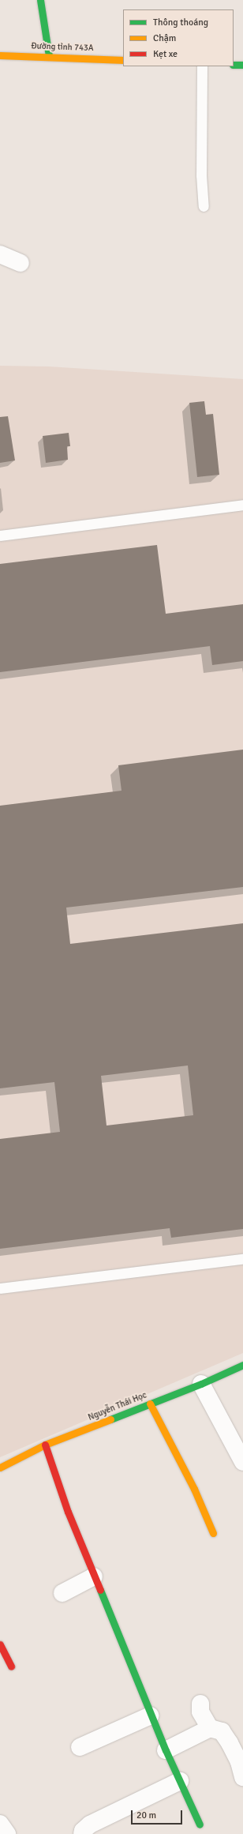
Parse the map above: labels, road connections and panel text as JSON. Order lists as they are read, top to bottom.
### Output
{
  "streets": {
    "street": ["Đường tỉnh 743A", "Nguyễn Thái Học"]
  },
  "legend": ["Thông thoáng", "Chậm", "Kẹt xe"],
  "scale_bar": "20 m"
}
